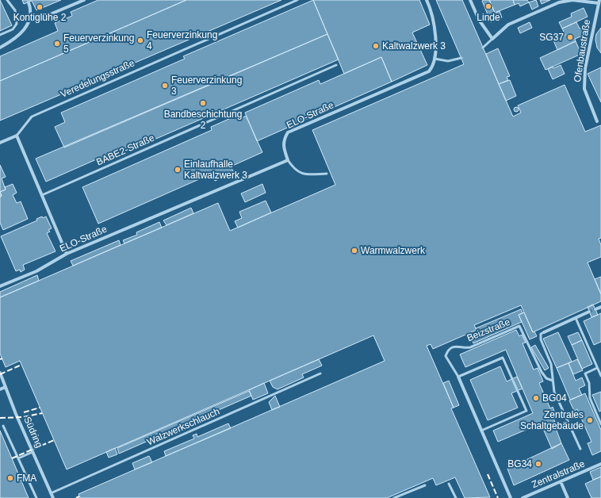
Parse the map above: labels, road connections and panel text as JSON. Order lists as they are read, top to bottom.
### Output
{
  "streets": {
    "street": [
      "Ofenbaustraße",
      "Veredelungsstraße",
      "ELO-Straße",
      "Beizstraße",
      "Südring",
      "Zentralstraße"
    ],
    "lane": ["BABE2-Straße", "Walzwerkschlauch"]
  },
  "crossings": [
    ["Walzwerkschlauch", "Südring"]
  ],
  "places": [
    "Linde",
    "Kontiglühe 2",
    "SG37",
    "Feuerverzinkung 4",
    "Feuerverzinkung 5",
    "Kaltwalzwerk 3",
    "Feuerverzinkung 3",
    "Bandbeschichtung 2",
    "Einlaufhalle Kaltwalzwerk 3",
    "Warmwalzwerk",
    "BG04",
    "Zentrales Schaltgebäude",
    "BG34",
    "FMA"
  ]
}
